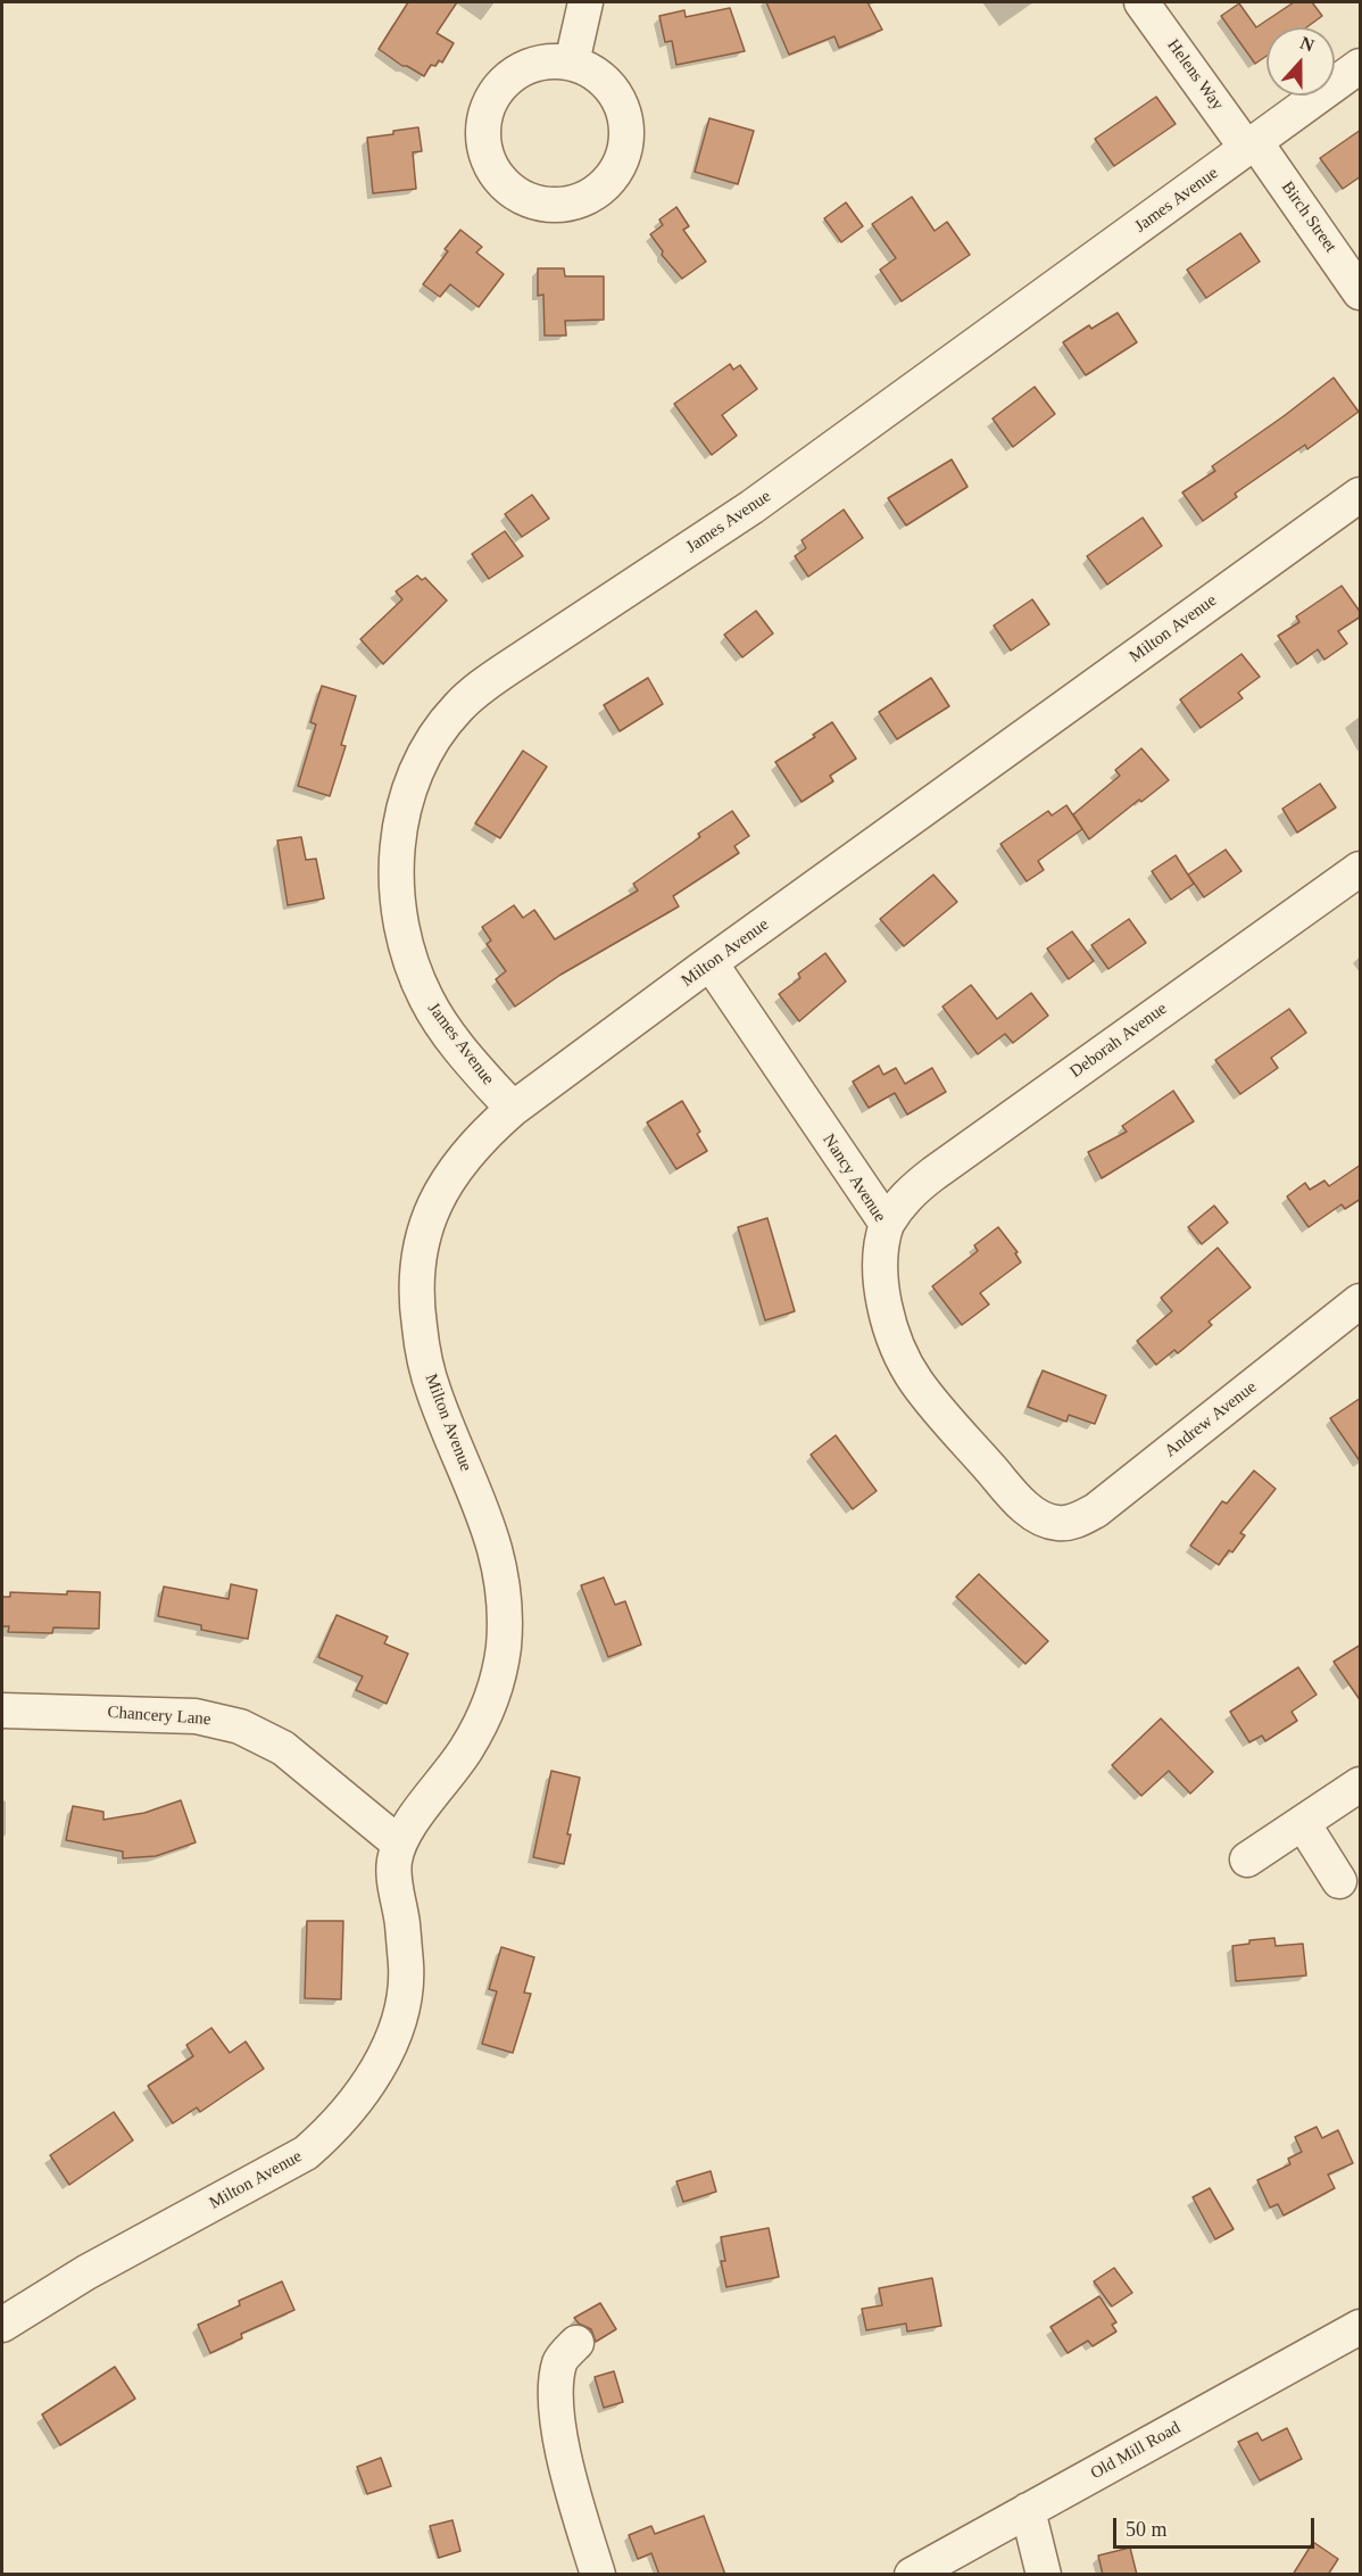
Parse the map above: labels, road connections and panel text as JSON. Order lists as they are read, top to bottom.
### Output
{
  "streets": {
    "street": [
      "Helens Way",
      "James Avenue",
      "Birch Street",
      "Milton Avenue",
      "Deborah Avenue",
      "Nancy Avenue",
      "Andrew Avenue",
      "Chancery Lane",
      "Old Mill Road"
    ]
  },
  "crossings": [
    ["Helens Way", "James Avenue"],
    ["Helens Way", "Birch Street"],
    ["James Avenue", "Birch Street"],
    ["James Avenue", "Milton Avenue"],
    ["Milton Avenue", "Nancy Avenue"],
    ["Milton Avenue", "Chancery Lane"],
    ["Deborah Avenue", "Nancy Avenue"],
    ["Nancy Avenue", "Andrew Avenue"]
  ],
  "scale_bar": "50 m",
  "north": "top"
}
